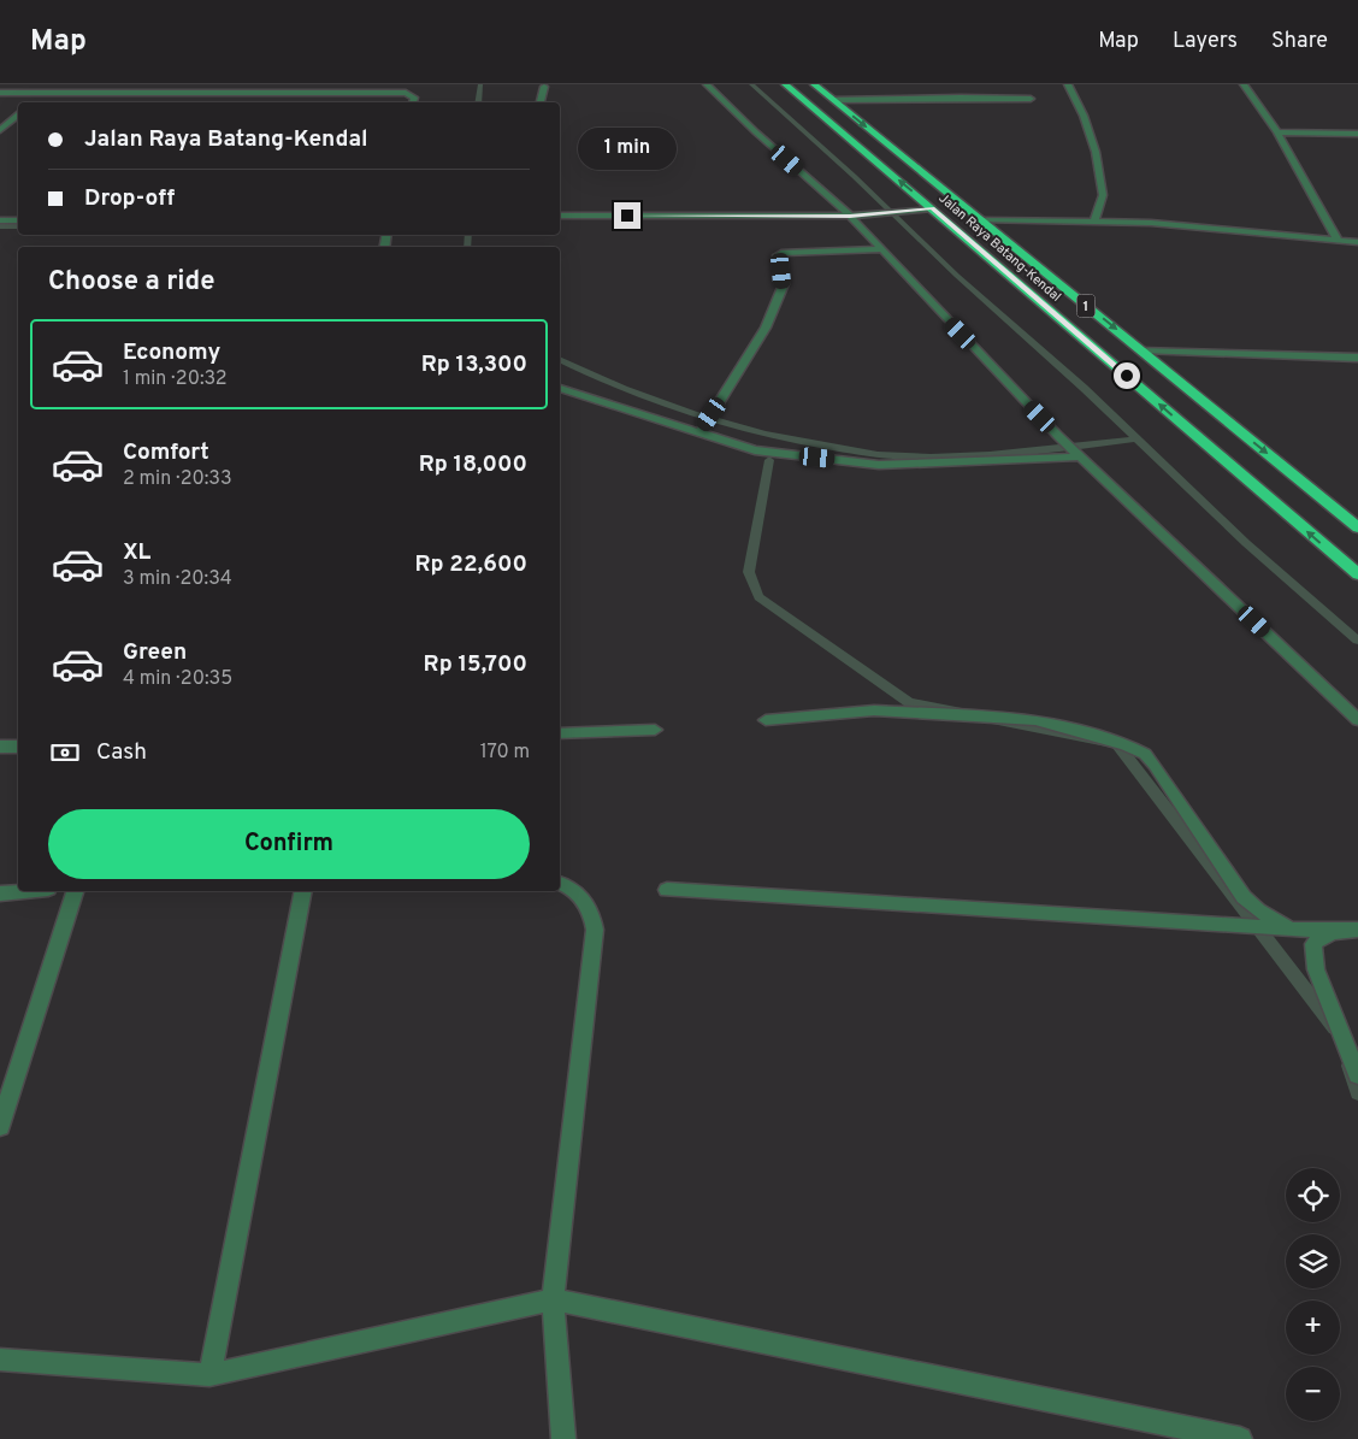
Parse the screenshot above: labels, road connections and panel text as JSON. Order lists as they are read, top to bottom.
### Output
{
  "streets": {
    "highway": ["Jalan Raya Batang-Kendal", "1"]
  },
  "page": {
    "header": "Map",
    "nav": ["Map", "Layers", "Share"],
    "banner": ["Jalan Raya Batang-Kendal", "Drop-off"],
    "bubble": "1 min",
    "heading": "Choose a ride",
    "list": [
      {
        "name": "Economy",
        "note": "1 min · 20:32",
        "value": "Rp 13,300"
      },
      {
        "name": "Comfort",
        "note": "2 min · 20:33",
        "value": "Rp 18,000"
      },
      {
        "name": "XL",
        "note": "3 min · 20:34",
        "value": "Rp 22,600"
      },
      {
        "name": "Green",
        "note": "4 min · 20:35",
        "value": "Rp 15,700"
      }
    ],
    "pay": ["Cash", "170 m"],
    "buttons": "Confirm",
    "map_buttons": ["+", "−"]
  }
}
